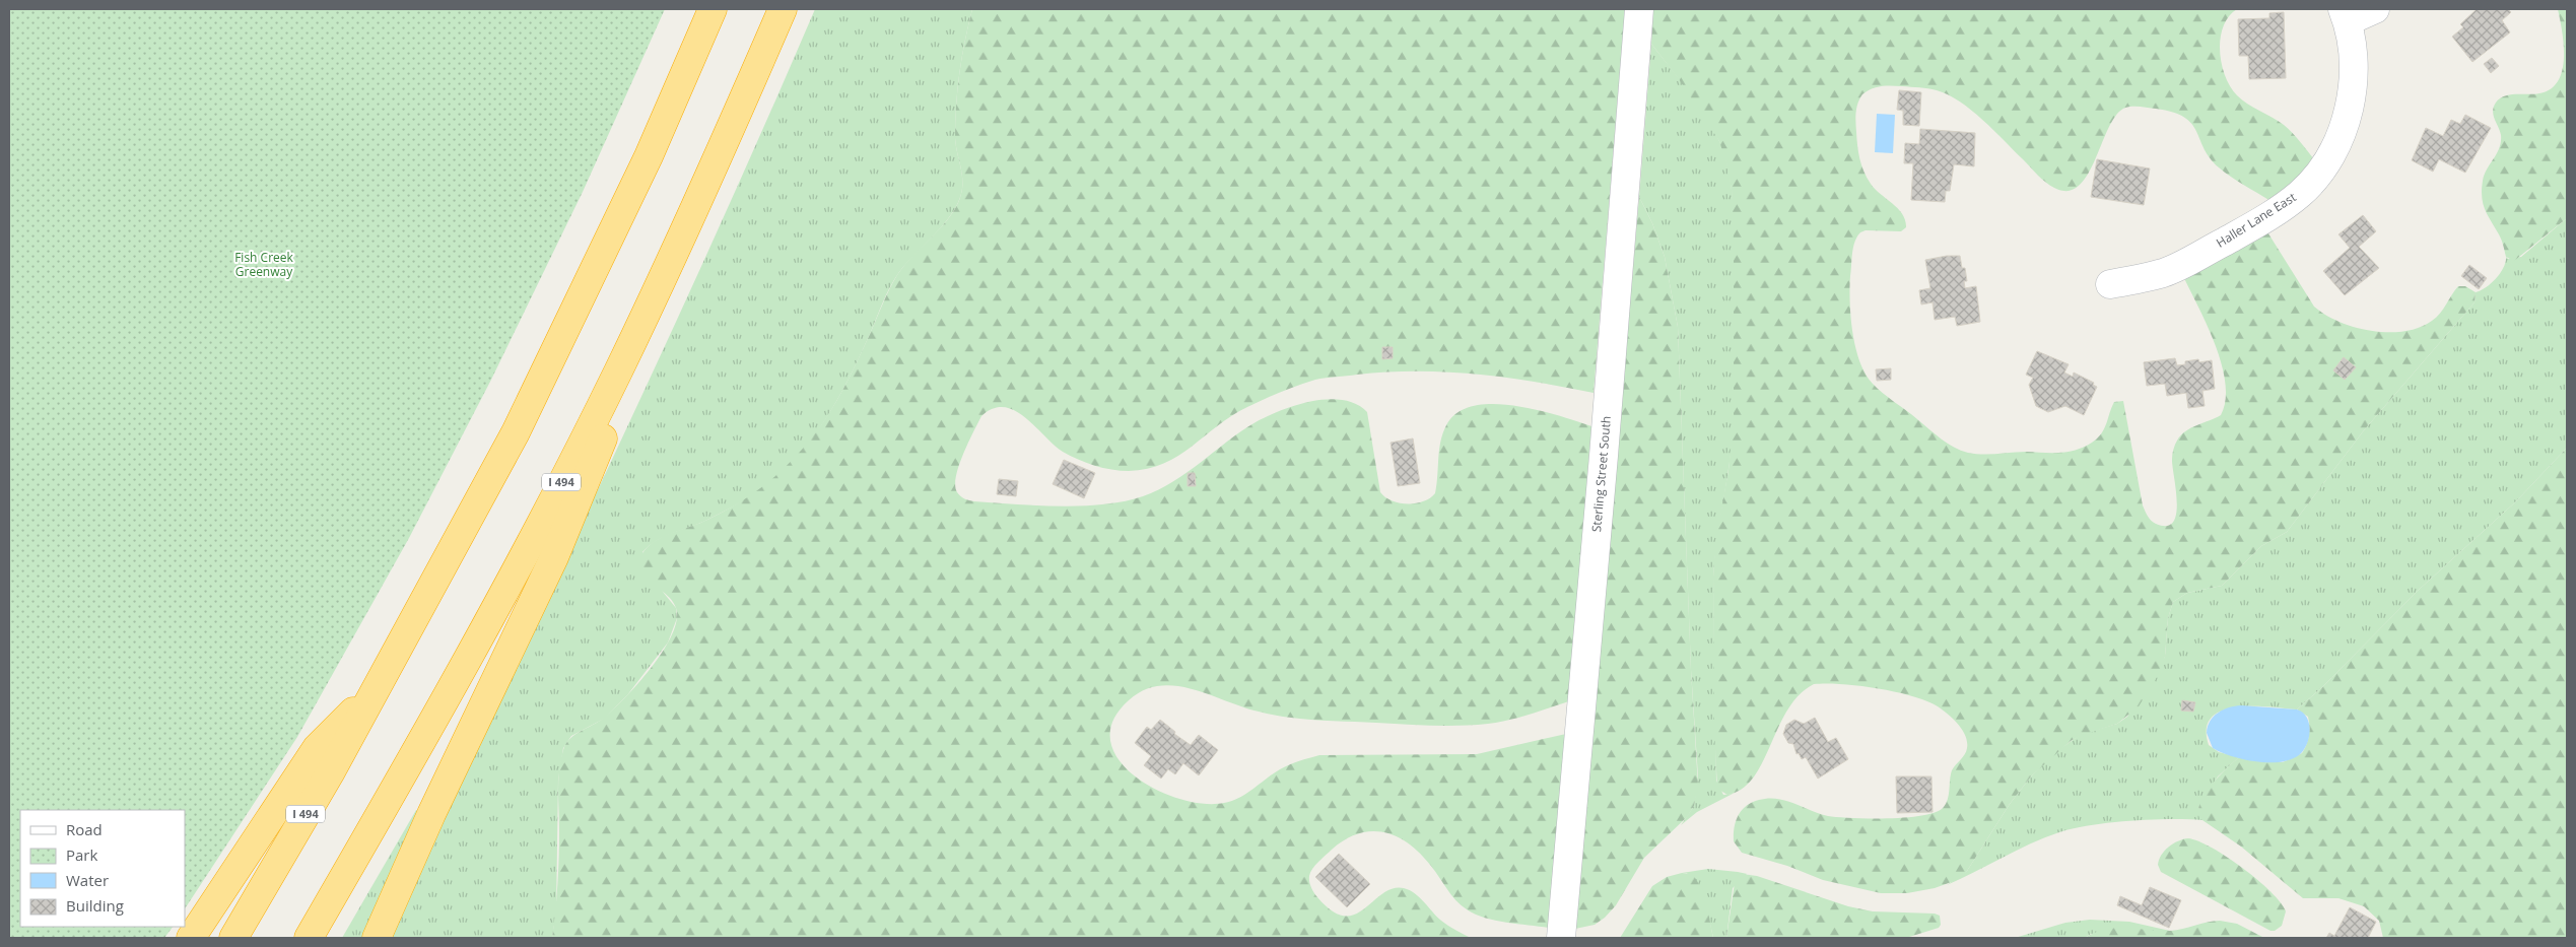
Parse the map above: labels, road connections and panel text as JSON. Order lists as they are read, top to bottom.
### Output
{
  "streets": {
    "highway": ["I 494"],
    "street": ["Haller Lane East", "Sterling Street South"]
  },
  "parks": ["Fish Creek Greenway"],
  "legend": [
    "Road",
    "Park",
    "Water",
    "Building"
  ]
}
